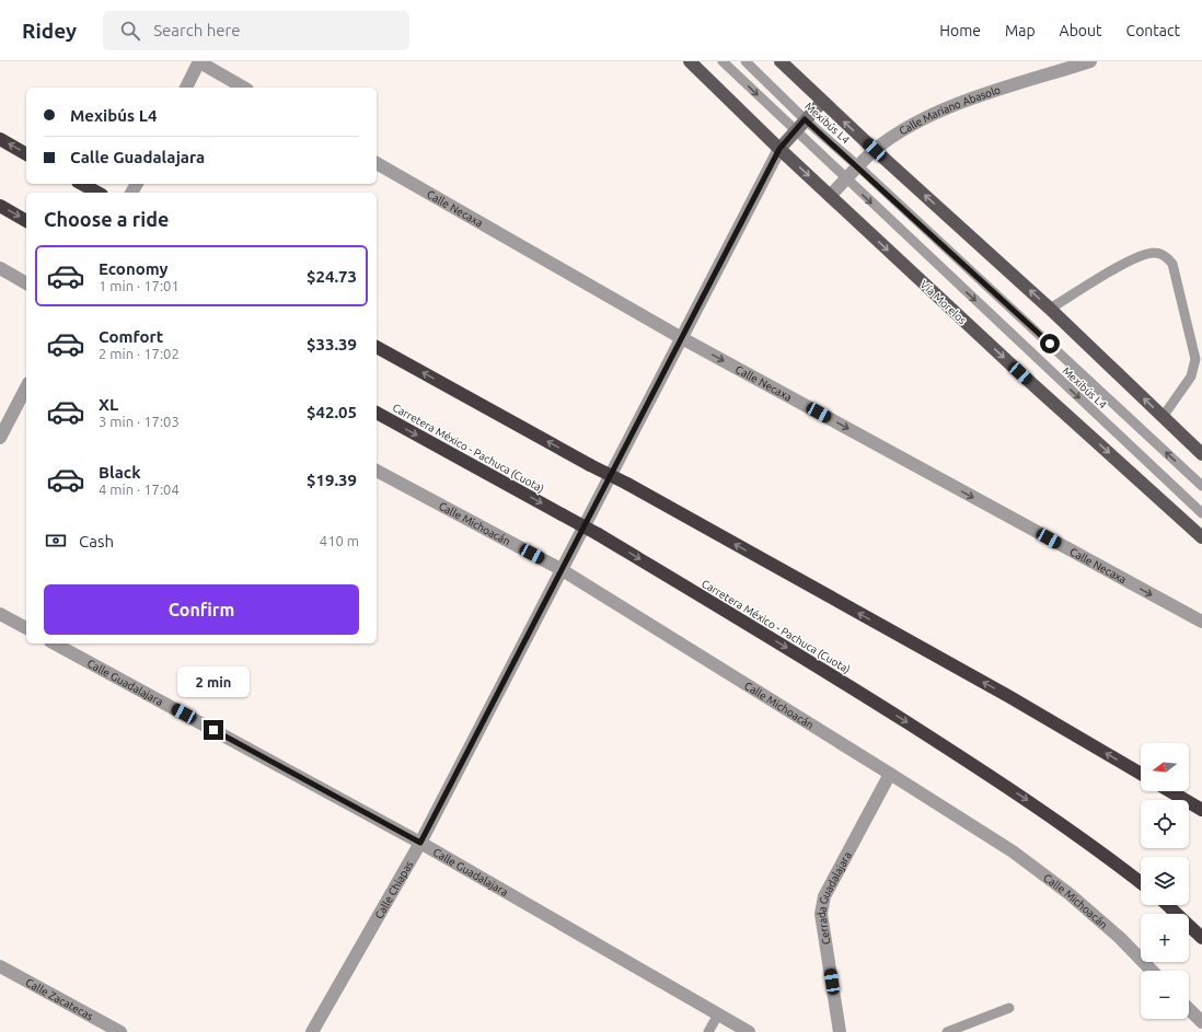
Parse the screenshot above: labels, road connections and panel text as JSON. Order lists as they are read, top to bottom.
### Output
{
  "streets": {
    "highway": ["Carretera México - Pachuca (Cuota)"],
    "main road": ["Vía Morelos", "Calle Chiapas"],
    "street": [
      "Calle Mariano Abasolo",
      "Calle Necaxa",
      "Calle Michoacán",
      "Calle Guadalajara",
      "Cerrada Guadalajara",
      "Calle Zacatecas"
    ],
    "lane": ["Mexibús L4"]
  },
  "crossings": [
    ["Calle Mariano Abasolo", "Mexibús L4"],
    ["Calle Mariano Abasolo", "Vía Morelos"],
    ["Mexibús L4", "Calle Chiapas"],
    ["Calle Necaxa", "Calle Chiapas"],
    ["Vía Morelos", "Calle Chiapas"],
    ["Calle Michoacán", "Calle Chiapas"],
    ["Calle Michoacán", "Cerrada Guadalajara"],
    ["Calle Guadalajara", "Calle Chiapas"]
  ],
  "one_way": ["Calle Necaxa"],
  "north": "left",
  "page": {
    "header": "Ridey",
    "search": "Search here",
    "nav": [
      "Home",
      "Map",
      "About",
      "Contact"
    ],
    "banner": ["Mexibús L4", "Calle Guadalajara"],
    "heading": "Choose a ride",
    "list": [
      {
        "name": "Economy",
        "note": "1 min · 17:01",
        "value": "$24.73"
      },
      {
        "name": "Comfort",
        "note": "2 min · 17:02",
        "value": "$33.39"
      },
      {
        "name": "XL",
        "note": "3 min · 17:03",
        "value": "$42.05"
      },
      {
        "name": "Black",
        "note": "4 min · 17:04",
        "value": "$19.39"
      }
    ],
    "pay": ["Cash", "410 m"],
    "buttons": "Confirm",
    "bubble": "2 min",
    "map_buttons": ["+", "−"]
  }
}
